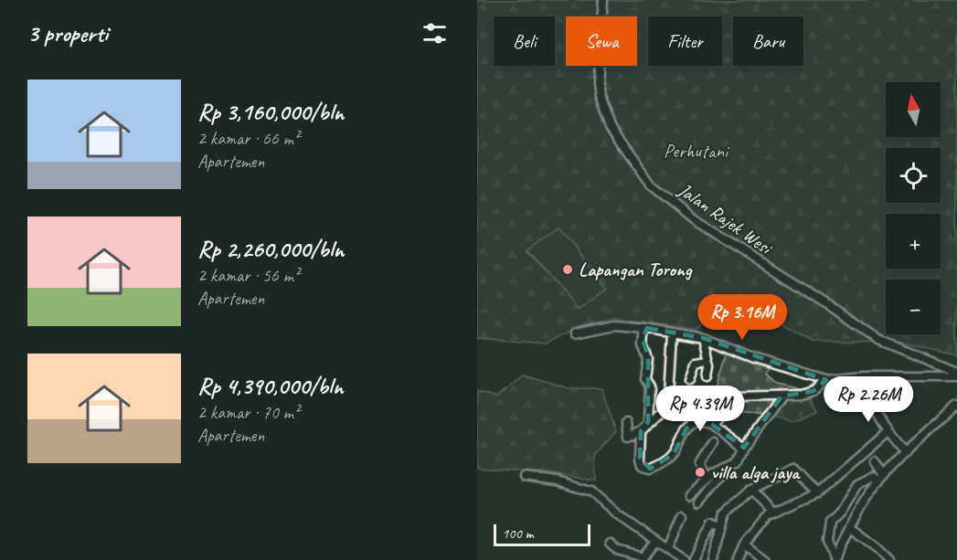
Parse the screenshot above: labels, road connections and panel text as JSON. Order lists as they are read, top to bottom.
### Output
{
  "streets": {
    "street": ["Jalan Rajek Wesi"]
  },
  "parks": ["Perhutani"],
  "places": ["Lapangan Torong", "villa alga jaya"],
  "scale_bar": "100 m",
  "north": "top",
  "page": {
    "heading": "3 properti",
    "chip": [
      "Beli",
      "Sewa",
      "Filter",
      "Baru"
    ],
    "list": [
      {
        "name": "Rp 3,160,000/bln",
        "note": "2 kamar · 66 m² · Apartemen"
      },
      {
        "name": "Rp 2,260,000/bln",
        "note": "2 kamar · 56 m² · Apartemen"
      },
      {
        "name": "Rp 4,390,000/bln",
        "note": "2 kamar · 70 m² · Apartemen"
      }
    ],
    "map_buttons": ["+", "−"],
    "price": ["Rp 3.16M", "Rp 2.26M", "Rp 4.39M"],
    "scale": "100 m"
  }
}
